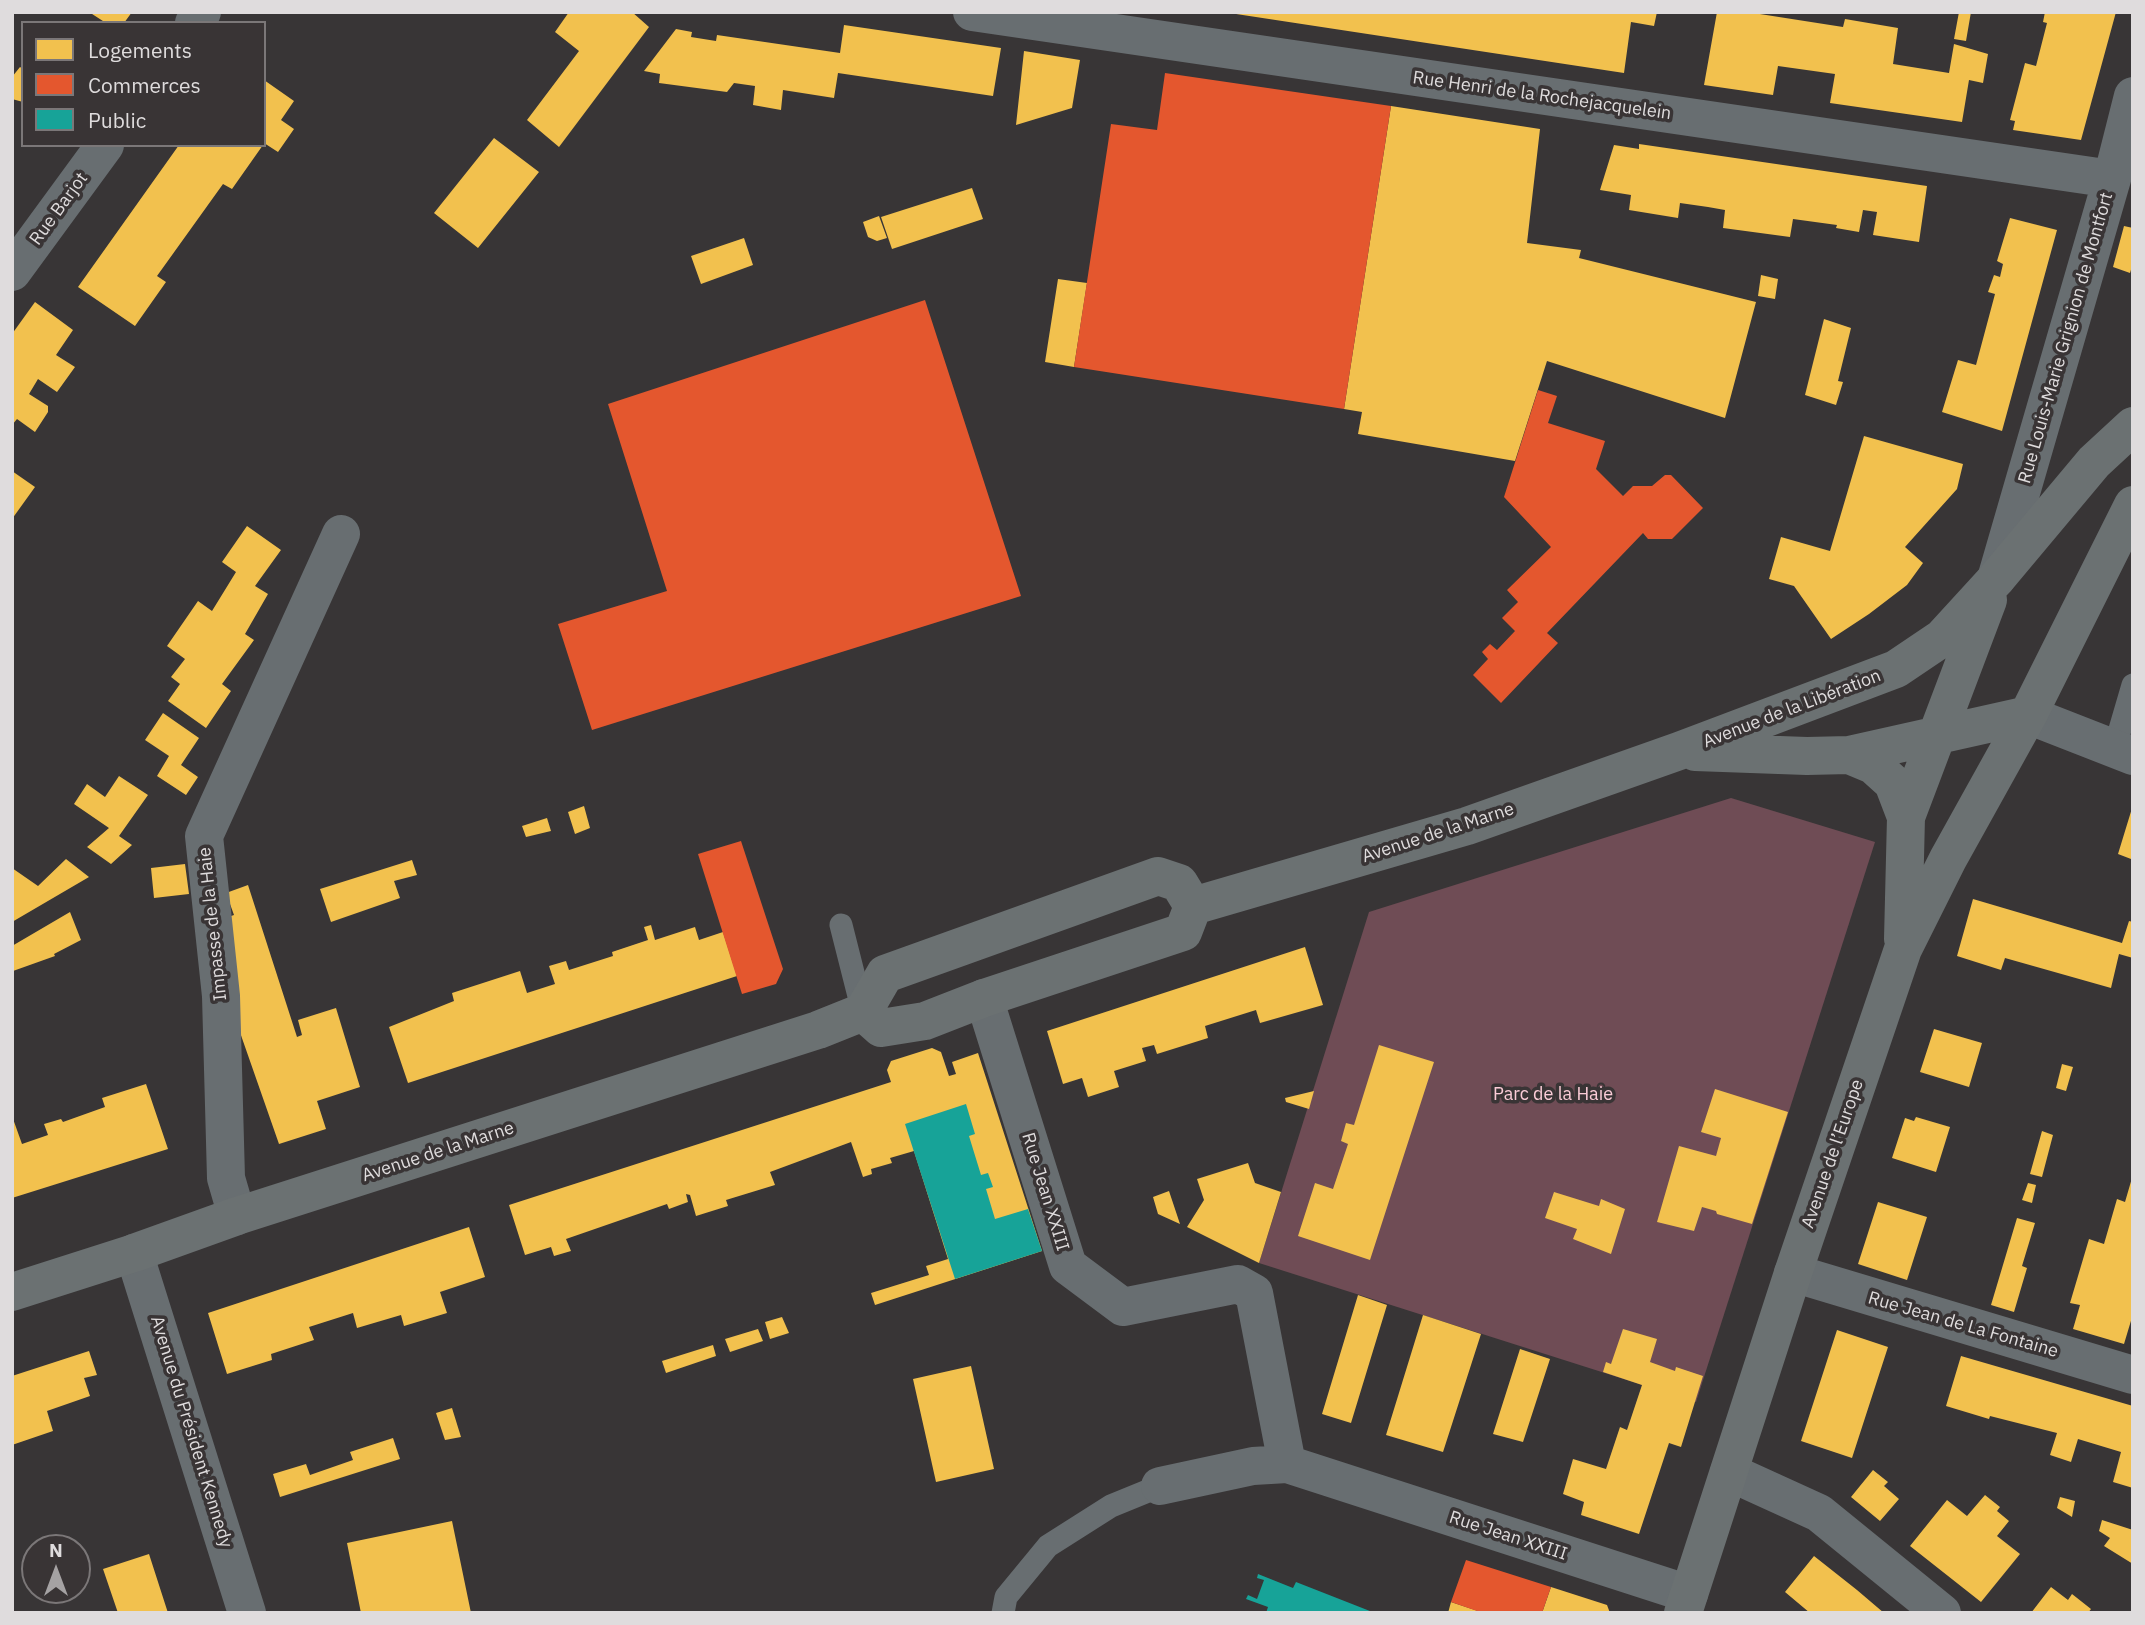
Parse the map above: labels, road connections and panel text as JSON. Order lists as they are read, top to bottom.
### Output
{
  "streets": {
    "main road": ["Avenue de la Libération", "Avenue de la Marne", "Avenue de l’Europe"],
    "street": [
      "Rue Henri de la Rochejacquelein",
      "Rue Barjot",
      "Rue Louis-Marie Grignion de Montfort",
      "Impasse de la Haie",
      "Rue Jean XXIII",
      "Rue Jean de La Fontaine",
      "Avenue du Président Kennedy"
    ]
  },
  "crossings": [
    ["Rue Henri de la Rochejacquelein", "Rue Louis-Marie Grignion de Montfort"],
    ["Rue Louis-Marie Grignion de Montfort", "Avenue de la Libération"],
    ["Avenue de la Libération", "Avenue de la Marne"],
    ["Avenue de la Libération", "Avenue de l’Europe"],
    ["Avenue de la Marne", "Impasse de la Haie"],
    ["Avenue de la Marne", "Avenue du Président Kennedy"],
    ["Avenue de l’Europe", "Rue Jean XXIII"],
    ["Avenue de l’Europe", "Rue Jean de La Fontaine"]
  ],
  "parks": ["Parc de la Haie"],
  "legend": ["Logements", "Commerces", "Public"],
  "north": "top"
}
